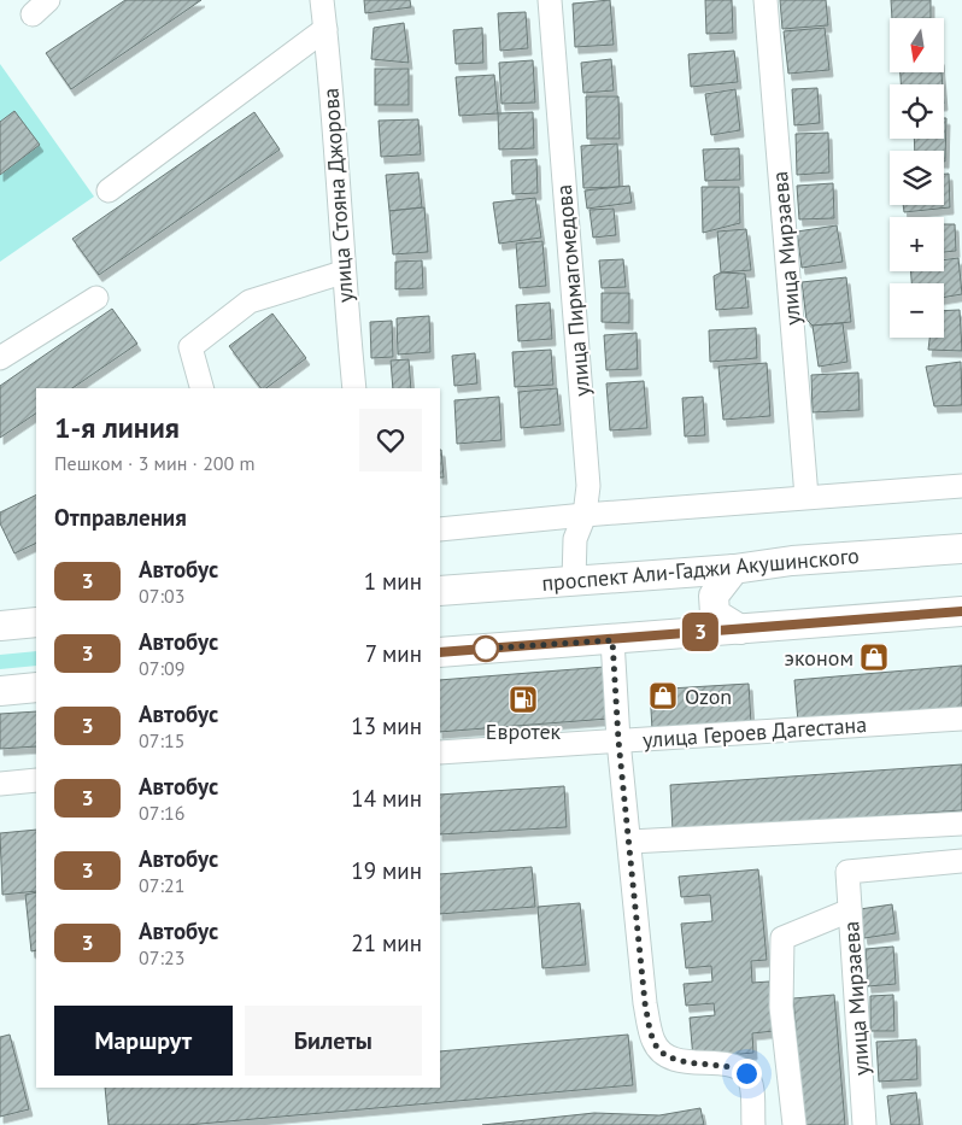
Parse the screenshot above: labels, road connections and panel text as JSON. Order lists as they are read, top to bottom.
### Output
{
  "streets": {
    "main road": ["проспект Али-Гаджи Акушинского"],
    "street": [
      "улица Стояна Джорова",
      "улица Мирзаева",
      "улица Пирмагомедова",
      "улица Героев Дагестана"
    ]
  },
  "crossings": [
    ["улица Пирмагомедова", "проспект Али-Гаджи Акушинского"]
  ],
  "places": {
    "shop": ["эконом", "Ozon"],
    "fuel station": ["Евротек"]
  },
  "lines": ["bus line 3"],
  "north": "bottom",
  "page": {
    "on_map": "3",
    "map_buttons": ["+", "−"],
    "heading": [
      ["1-я линия", "Пешком · 3 мин · 200 m"],
      "Отправления"
    ],
    "list": [
      {
        "mark": "3",
        "name": "Автобус",
        "note": "07:03",
        "value": "1 мин"
      },
      {
        "mark": "3",
        "name": "Автобус",
        "note": "07:09",
        "value": "7 мин"
      },
      {
        "mark": "3",
        "name": "Автобус",
        "note": "07:15",
        "value": "13 мин"
      },
      {
        "mark": "3",
        "name": "Автобус",
        "note": "07:16",
        "value": "14 мин"
      },
      {
        "mark": "3",
        "name": "Автобус",
        "note": "07:21",
        "value": "19 мин"
      },
      {
        "mark": "3",
        "name": "Автобус",
        "note": "07:23",
        "value": "21 мин"
      }
    ],
    "buttons": ["Маршрут", "Билеты"]
  }
}
